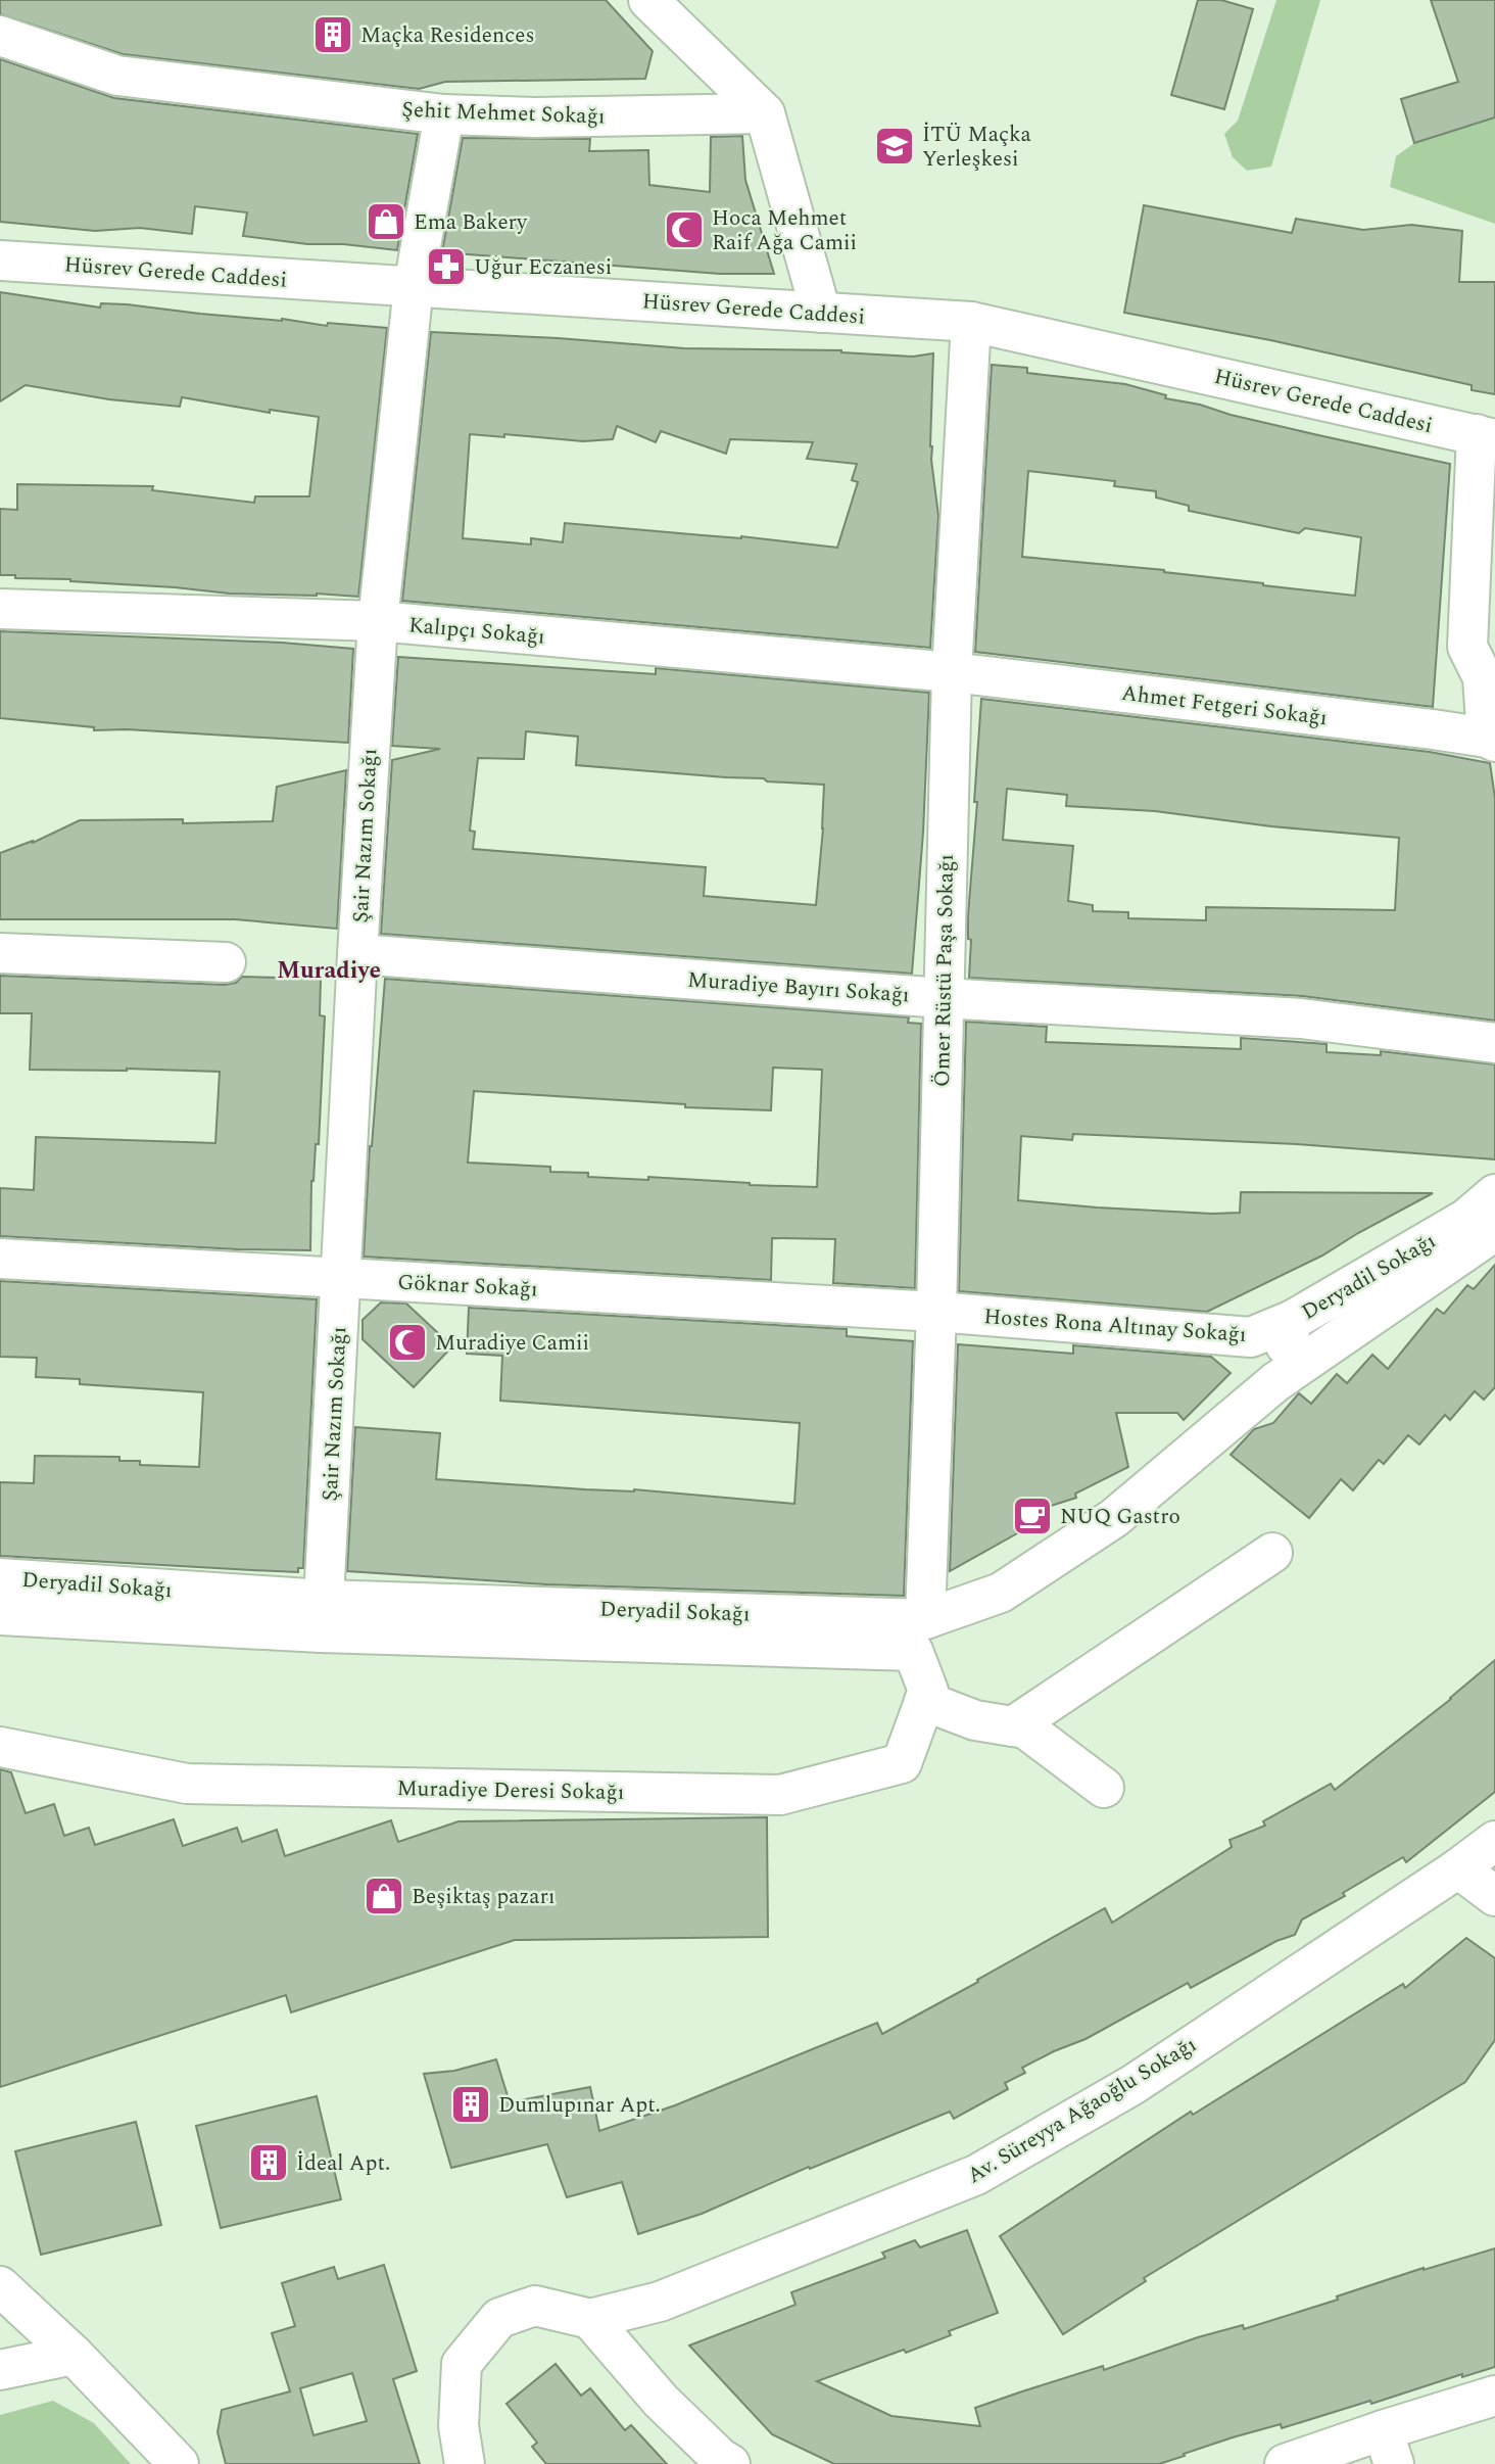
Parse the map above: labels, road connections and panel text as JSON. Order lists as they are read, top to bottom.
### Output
{
  "streets": {
    "street": [
      "Şehit Mehmet Sokağı",
      "Hüsrev Gerede Caddesi",
      "Kalıpçı Sokağı",
      "Ahmet Fetgeri Sokağı",
      "Şair Nazım Sokağı",
      "Ömer Rüstü Paşa Sokağı",
      "Muradiye Bayırı Sokağı",
      "Deryadil Sokağı",
      "Göknar Sokağı",
      "Hostes Rona Altınay Sokağı",
      "Muradiye Deresi Sokağı",
      "Av. Süreyya Ağaoğlu Sokağı"
    ]
  },
  "crossings": [
    ["Şehit Mehmet Sokağı", "Şair Nazım Sokağı"],
    ["Hüsrev Gerede Caddesi", "Şair Nazım Sokağı"],
    ["Hüsrev Gerede Caddesi", "Ömer Rüstü Paşa Sokağı"],
    ["Kalıpçı Sokağı", "Ahmet Fetgeri Sokağı"],
    ["Kalıpçı Sokağı", "Şair Nazım Sokağı"],
    ["Kalıpçı Sokağı", "Ömer Rüstü Paşa Sokağı"],
    ["Ahmet Fetgeri Sokağı", "Ömer Rüstü Paşa Sokağı"],
    ["Şair Nazım Sokağı", "Muradiye Bayırı Sokağı"],
    ["Şair Nazım Sokağı", "Deryadil Sokağı"],
    ["Şair Nazım Sokağı", "Göknar Sokağı"],
    ["Ömer Rüstü Paşa Sokağı", "Muradiye Bayırı Sokağı"],
    ["Ömer Rüstü Paşa Sokağı", "Deryadil Sokağı"],
    ["Ömer Rüstü Paşa Sokağı", "Göknar Sokağı"],
    ["Ömer Rüstü Paşa Sokağı", "Hostes Rona Altınay Sokağı"],
    ["Ömer Rüstü Paşa Sokağı", "Muradiye Deresi Sokağı"],
    ["Deryadil Sokağı", "Hostes Rona Altınay Sokağı"],
    ["Deryadil Sokağı", "Muradiye Deresi Sokağı"],
    ["Göknar Sokağı", "Hostes Rona Altınay Sokağı"]
  ],
  "districts": ["Muradiye"],
  "places": {
    "building": ["Maçka Residences", "Dumlupınar Apt.", "İdeal Apt."],
    "school or university": ["İTÜ Maçka Yerleşkesi"],
    "shop": ["Ema Bakery", "Beşiktaş pazarı"],
    "mosque": ["Hoca Mehmet Raif Ağa Camii", "Muradiye Camii"],
    "pharmacy": ["Uğur Eczanesi"],
    "cafe": ["NUQ Gastro"]
  }
}
